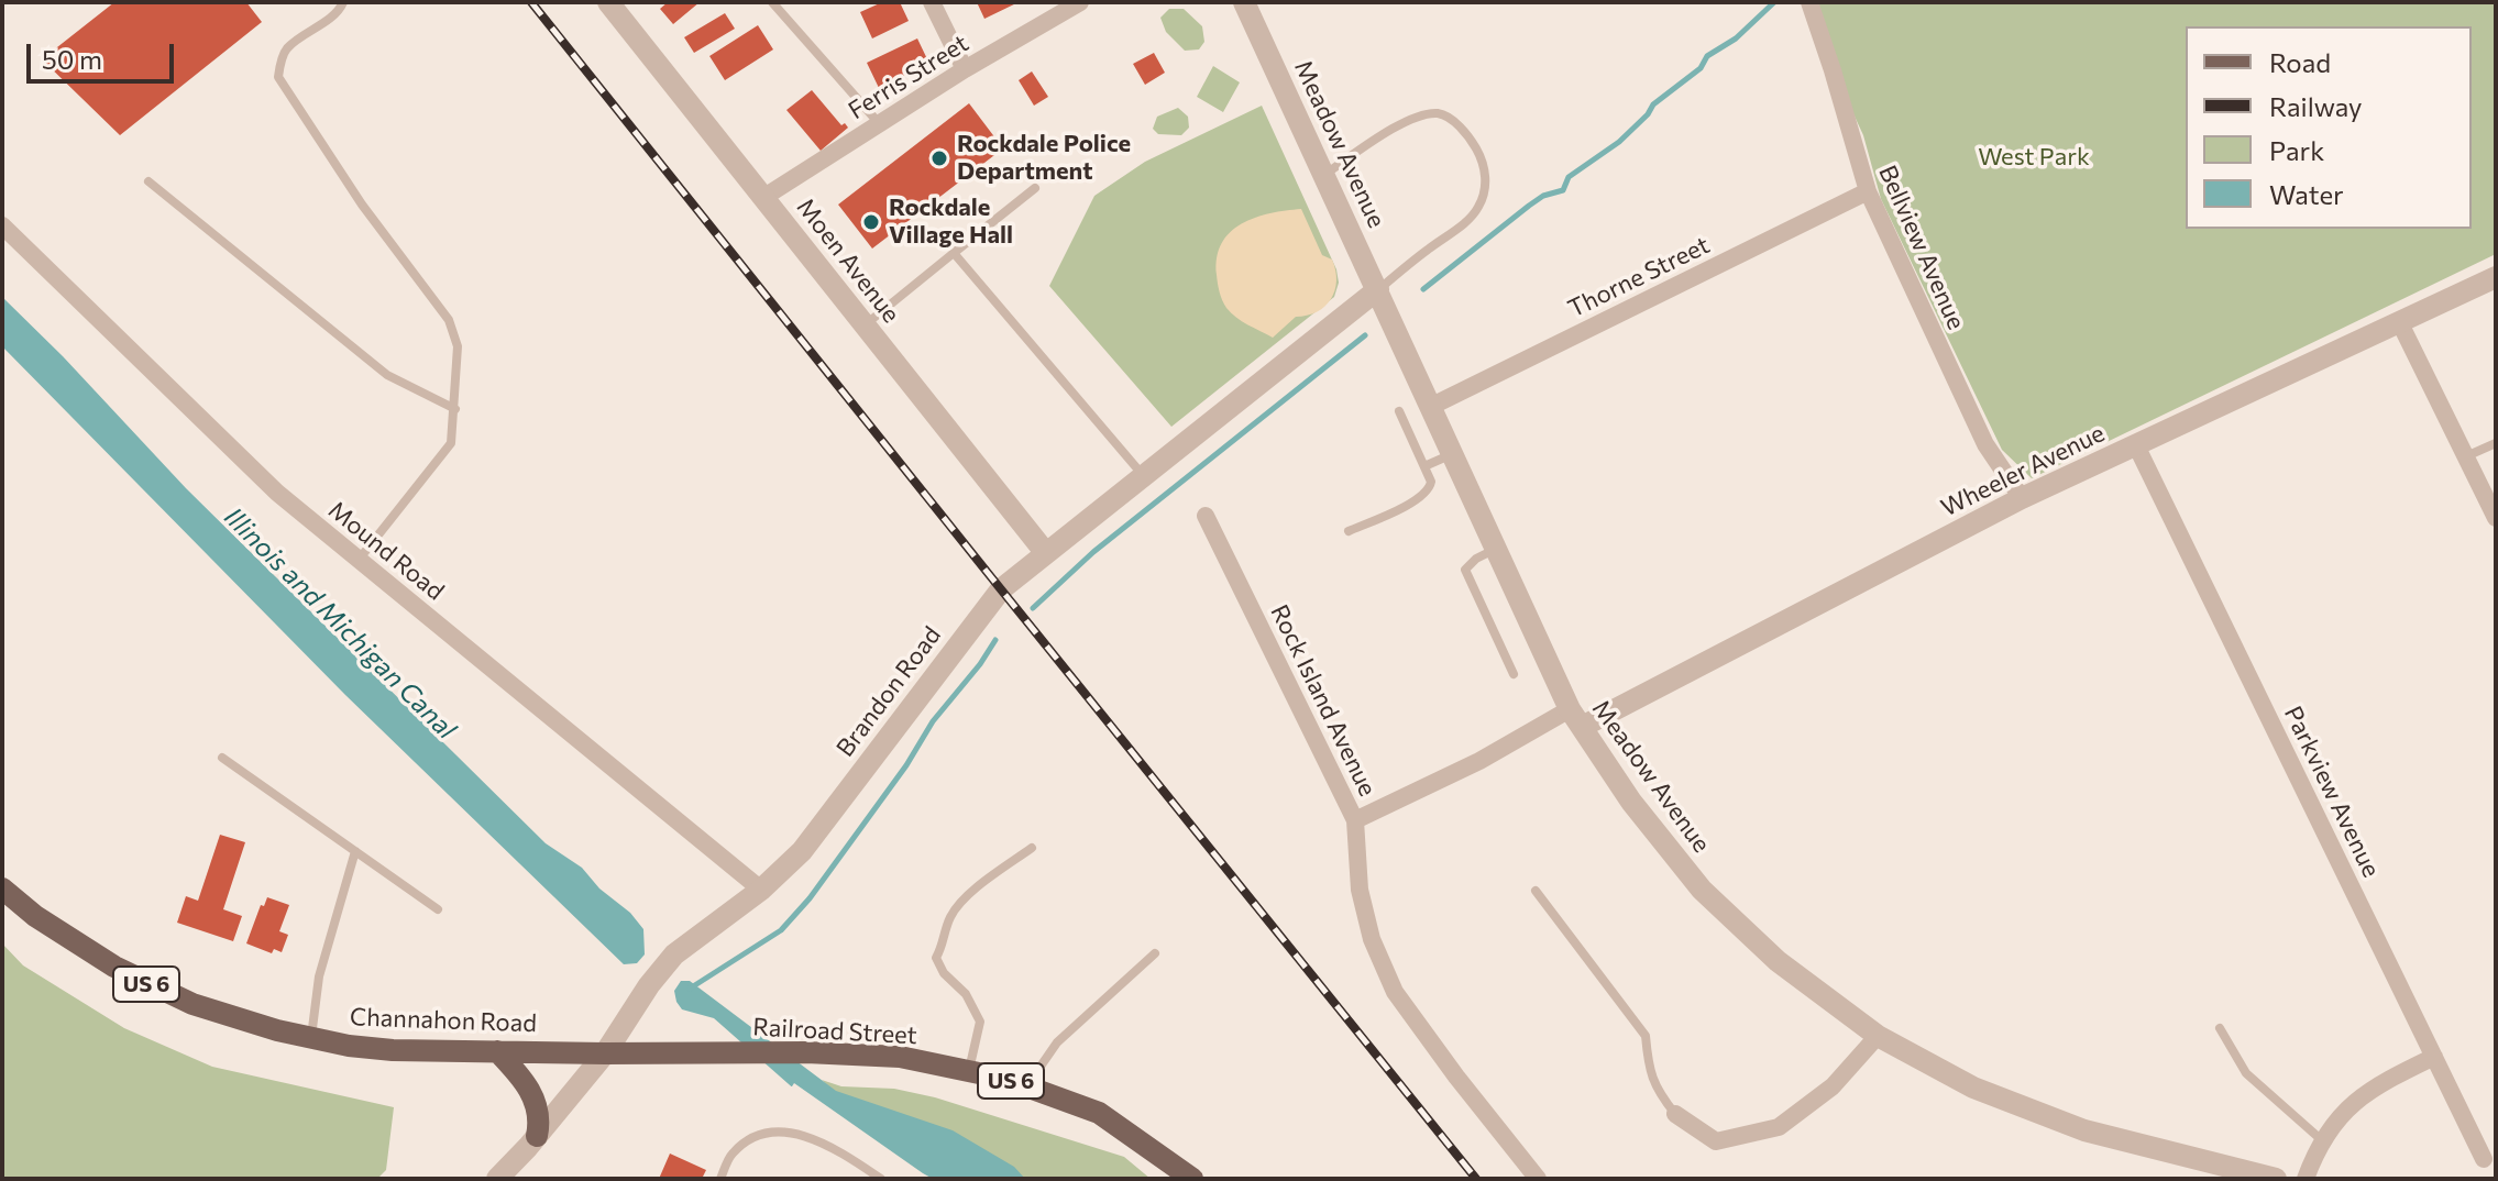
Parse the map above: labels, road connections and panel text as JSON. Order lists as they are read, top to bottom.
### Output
{
  "streets": {
    "main road": ["US 6", "Channahon Road", "Railroad Street"],
    "street": [
      "Ferris Street",
      "Meadow Avenue",
      "Bellview Avenue",
      "Moen Avenue",
      "Thorne Street",
      "Wheeler Avenue",
      "Mound Road",
      "Brandon Road",
      "Rock Island Avenue",
      "Parkview Avenue"
    ]
  },
  "crossings": [
    ["Ferris Street", "Moen Avenue"],
    ["Meadow Avenue", "Thorne Street"],
    ["Meadow Avenue", "Wheeler Avenue"],
    ["Meadow Avenue", "Brandon Road"],
    ["Bellview Avenue", "Thorne Street"],
    ["Bellview Avenue", "Wheeler Avenue"],
    ["Moen Avenue", "Brandon Road"],
    ["Wheeler Avenue", "Rock Island Avenue"],
    ["Wheeler Avenue", "Parkview Avenue"],
    ["Mound Road", "Brandon Road"],
    ["Brandon Road", "Channahon Road"],
    ["Brandon Road", "Railroad Street"],
    ["Channahon Road", "Railroad Street"]
  ],
  "water": ["Illinois and Michigan Canal"],
  "parks": ["West Park"],
  "places": ["Rockdale Police Department", "Rockdale Village Hall"],
  "legend": [
    "Road",
    "Railway",
    "Park",
    "Water"
  ],
  "scale_bar": "50 m"
}
